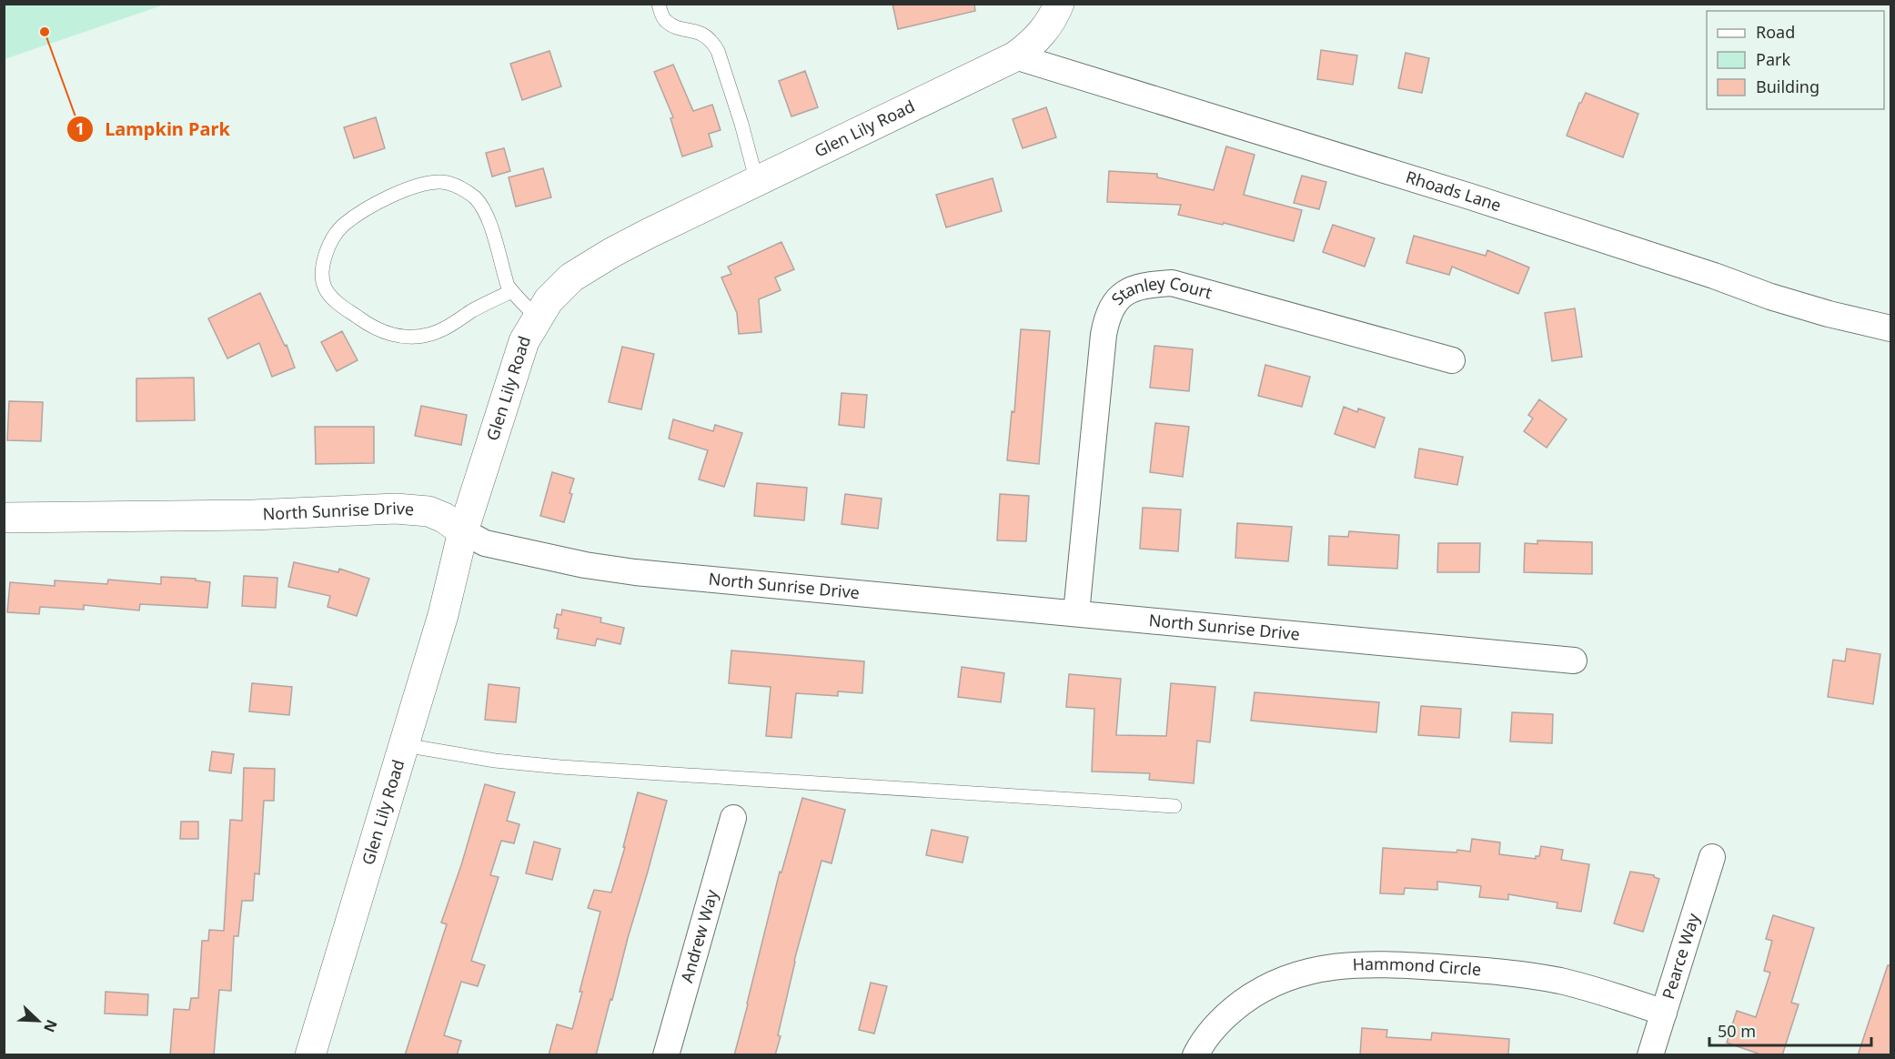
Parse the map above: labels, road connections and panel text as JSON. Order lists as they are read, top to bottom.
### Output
{
  "streets": {
    "street": [
      "Glen Lily Road",
      "Rhoads Lane",
      "Stanley Court",
      "North Sunrise Drive",
      "Andrew Way",
      "Pearce Way",
      "Hammond Circle"
    ]
  },
  "crossings": [
    ["Glen Lily Road", "Rhoads Lane"],
    ["Glen Lily Road", "North Sunrise Drive"],
    ["Stanley Court", "North Sunrise Drive"],
    ["Pearce Way", "Hammond Circle"]
  ],
  "places": ["Lampkin Park"],
  "legend": ["Road", "Park", "Building"],
  "scale_bar": "50 m",
  "north": "bottom right"
}
